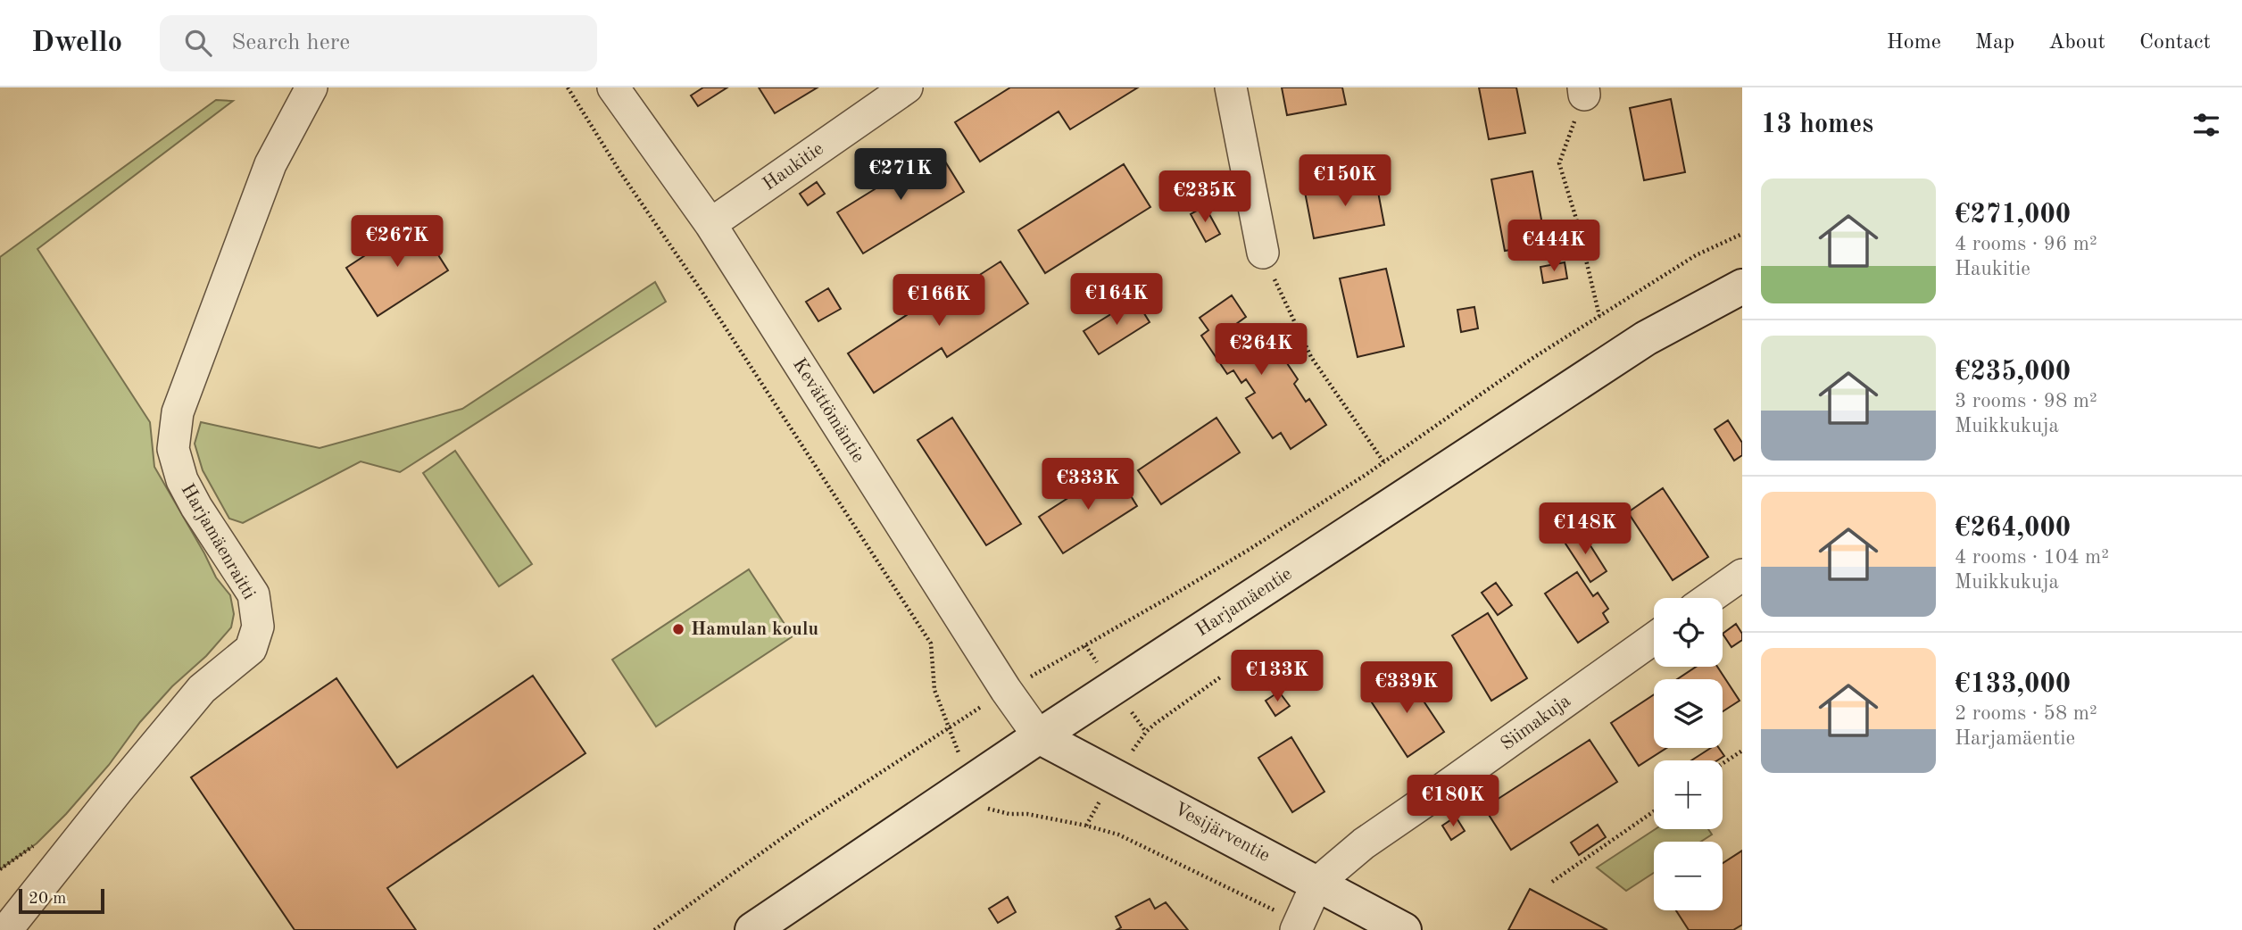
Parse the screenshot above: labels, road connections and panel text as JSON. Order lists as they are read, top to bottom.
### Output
{
  "streets": {
    "street": [
      "Haukitie",
      "Kevättömäntie",
      "Harjamäenraitti",
      "Harjamäentie",
      "Siimakuja",
      "Vesijärventie"
    ]
  },
  "crossings": [
    ["Haukitie", "Kevättömäntie"],
    ["Kevättömäntie", "Harjamäentie"],
    ["Kevättömäntie", "Vesijärventie"],
    ["Harjamäentie", "Vesijärventie"],
    ["Siimakuja", "Vesijärventie"]
  ],
  "places": ["Hamulan koulu"],
  "scale_bar": "20 m",
  "page": {
    "header": "Dwello",
    "search": "Search here",
    "nav": [
      "Home",
      "Map",
      "About",
      "Contact"
    ],
    "heading": "13 homes",
    "price": [
      "€271K",
      "€150K",
      "€235K",
      "€267K",
      "€444K",
      "€164K",
      "€166K",
      "€264K",
      "€333K",
      "€148K",
      "€133K",
      "€339K",
      "€180K"
    ],
    "list": [
      {
        "name": "€271,000",
        "note": "4 rooms · 96 m² · Haukitie"
      },
      {
        "name": "€235,000",
        "note": "3 rooms · 98 m² · Muikkukuja"
      },
      {
        "name": "€264,000",
        "note": "4 rooms · 104 m² · Muikkukuja"
      },
      {
        "name": "€133,000",
        "note": "2 rooms · 58 m² · Harjamäentie"
      }
    ],
    "map_buttons": ["+", "−"],
    "scale": "20 m"
  }
}
